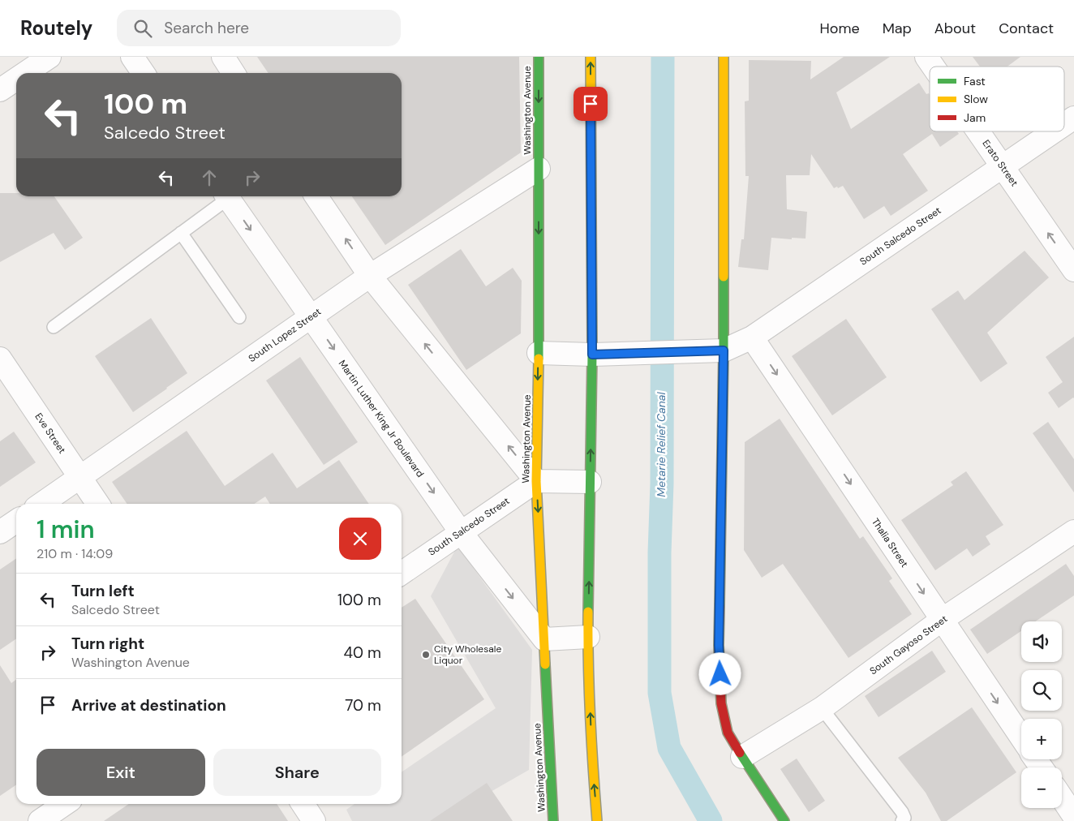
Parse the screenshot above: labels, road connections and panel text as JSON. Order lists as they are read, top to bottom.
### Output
{
  "streets": {
    "street": [
      "Washington Avenue",
      "Erato Street",
      "South Salcedo Street",
      "South Lopez Street",
      "Martin Luther King Jr Boulevard",
      "Eve Street",
      "Thalia Street",
      "South Gayoso Street"
    ]
  },
  "crossings": [
    ["Washington Avenue", "South Salcedo Street"],
    ["Washington Avenue", "South Lopez Street"],
    ["Washington Avenue", "Martin Luther King Jr Boulevard"],
    ["Erato Street", "South Salcedo Street"],
    ["South Salcedo Street", "Martin Luther King Jr Boulevard"],
    ["South Salcedo Street", "Thalia Street"],
    ["South Lopez Street", "Martin Luther King Jr Boulevard"],
    ["South Lopez Street", "Eve Street"],
    ["Thalia Street", "South Gayoso Street"]
  ],
  "one_way": ["Erato Street", "Thalia Street"],
  "water": ["Metarie Relief Canal"],
  "places": ["City Wholesale Liquor"],
  "legend": ["Fast", "Slow", "Jam"],
  "page": {
    "header": "Routely",
    "search": "Search here",
    "nav": [
      "Home",
      "Map",
      "About",
      "Contact"
    ],
    "turn": ["100 m", "Salcedo Street"],
    "heading": ["1 min", "210 m · 14:09"],
    "list": [
      {
        "name": "Turn left",
        "note": "Salcedo Street",
        "value": "100 m"
      },
      {
        "name": "Turn right",
        "note": "Washington Avenue",
        "value": "40 m"
      },
      {
        "name": "Arrive at destination",
        "value": "70 m"
      }
    ],
    "map_buttons": ["+", "−"],
    "buttons": ["Exit", "Share"]
  }
}
